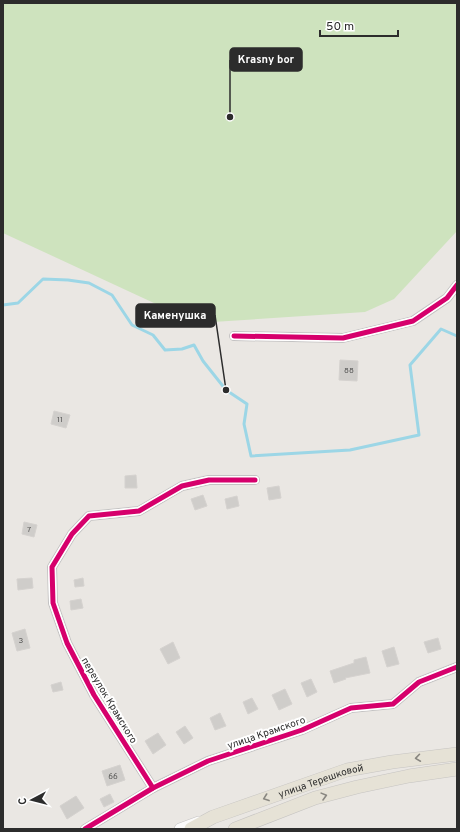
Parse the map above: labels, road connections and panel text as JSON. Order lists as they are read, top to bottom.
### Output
{
  "streets": {
    "main road": ["улица Терешковой"],
    "street": ["переулок Крамского", "улица Крамского"]
  },
  "crossings": [
    ["переулок Крамского", "улица Крамского"]
  ],
  "places": ["Krasny bor", "Каменушка"],
  "house_numbers": [
    "88",
    "11",
    "7",
    "3",
    "66"
  ],
  "scale_bar": "50 m",
  "north": "left"
}
